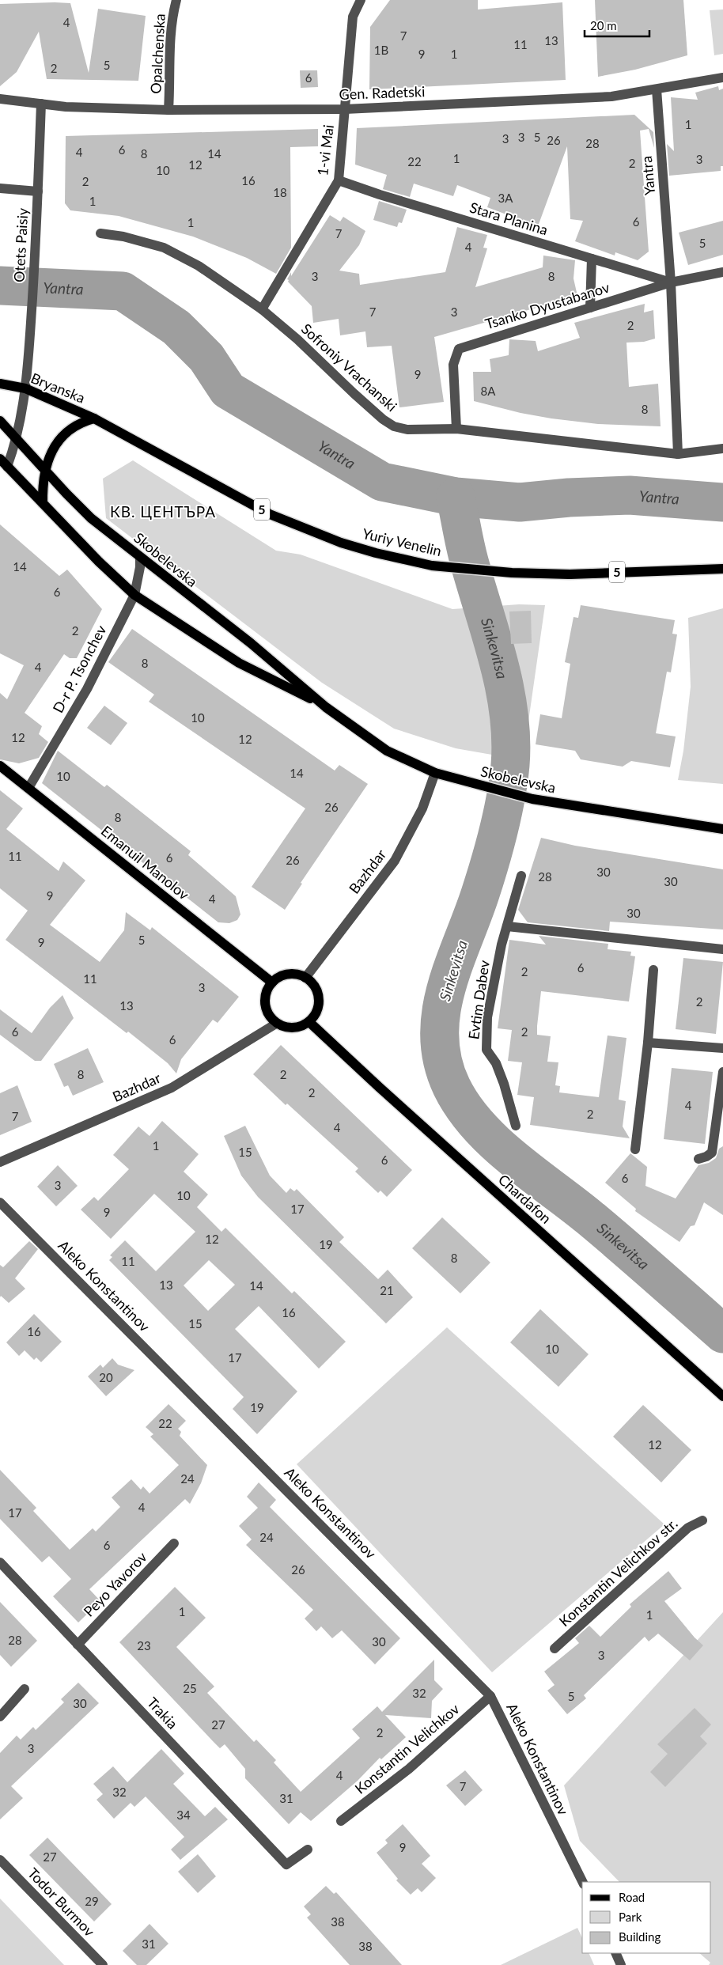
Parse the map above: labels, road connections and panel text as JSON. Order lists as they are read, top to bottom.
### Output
{
  "streets": {
    "main road": [
      "Bryanska",
      "5",
      "Yuriy Venelin",
      "Skobelevska",
      "Emanuil Manolov",
      "Chardafon"
    ],
    "street": [
      "Opalchenska",
      "Gen. Radetski",
      "1-vi Mai",
      "Yantra",
      "Stara Planina",
      "Otets Paisiy",
      "Tsanko Dyustabanov",
      "Sofroniy Vrachanski",
      "D-r P. Tsonchev",
      "Bazhdar",
      "Evtim Dabev",
      "Aleko Konstantinov",
      "Konstantin Velichkov str.",
      "Peyo Yavorov",
      "Trakia",
      "Konstantin Velichkov",
      "Todor Burmov"
    ]
  },
  "crossings": [
    ["Opalchenska", "Gen. Radetski"],
    ["Gen. Radetski", "1-vi Mai"],
    ["Gen. Radetski", "Yantra"],
    ["Gen. Radetski", "Otets Paisiy"],
    ["1-vi Mai", "Stara Planina"],
    ["1-vi Mai", "Sofroniy Vrachanski"],
    ["Yantra", "Stara Planina"],
    ["Yantra", "Tsanko Dyustabanov"],
    ["Yantra", "Sofroniy Vrachanski"],
    ["Stara Planina", "Tsanko Dyustabanov"],
    ["Otets Paisiy", "Bryanska"],
    ["Otets Paisiy", "Skobelevska"],
    ["Tsanko Dyustabanov", "Sofroniy Vrachanski"],
    ["Bryanska", "Yuriy Venelin"],
    ["Skobelevska", "D-r P. Tsonchev"],
    ["Skobelevska", "Bazhdar"],
    ["D-r P. Tsonchev", "Emanuil Manolov"],
    ["Emanuil Manolov", "Bazhdar"],
    ["Emanuil Manolov", "Chardafon"],
    ["Bazhdar", "Chardafon"],
    ["Aleko Konstantinov", "Konstantin Velichkov"],
    ["Peyo Yavorov", "Trakia"]
  ],
  "districts": ["КВ. ЦЕНТЪРА"],
  "water": ["Yantra", "Sinkevitsa"],
  "house_numbers": [
    "4",
    "7",
    "13",
    "11",
    "1В",
    "9",
    "1",
    "5",
    "2",
    "6",
    "1",
    "3",
    "5",
    "3",
    "26",
    "28",
    "6",
    "4",
    "8",
    "14",
    "1",
    "3",
    "22",
    "2",
    "12",
    "10",
    "16",
    "2",
    "18",
    "3А",
    "1",
    "6",
    "1",
    "7",
    "5",
    "4",
    "3",
    "8",
    "7",
    "3",
    "2",
    "9",
    "8А",
    "8",
    "14",
    "6",
    "2",
    "8",
    "4",
    "10",
    "12",
    "12",
    "14",
    "10",
    "26",
    "8",
    "11",
    "6",
    "26",
    "30",
    "28",
    "30",
    "9",
    "4",
    "30",
    "5",
    "9",
    "6",
    "2",
    "11",
    "3",
    "2",
    "13",
    "6",
    "2",
    "6",
    "8",
    "2",
    "2",
    "4",
    "2",
    "7",
    "4",
    "1",
    "15",
    "6",
    "6",
    "3",
    "10",
    "17",
    "9",
    "12",
    "19",
    "8",
    "11",
    "13",
    "14",
    "21",
    "16",
    "15",
    "16",
    "10",
    "17",
    "20",
    "19",
    "22",
    "12",
    "24",
    "4",
    "17",
    "24",
    "6",
    "26",
    "1",
    "1",
    "28",
    "30",
    "23",
    "3",
    "25",
    "32",
    "5",
    "30",
    "27",
    "2",
    "3",
    "4",
    "7",
    "32",
    "31",
    "34",
    "9",
    "27",
    "29",
    "38",
    "31",
    "38"
  ],
  "legend": ["Road", "Park", "Building"],
  "scale_bar": "20 m"
}
